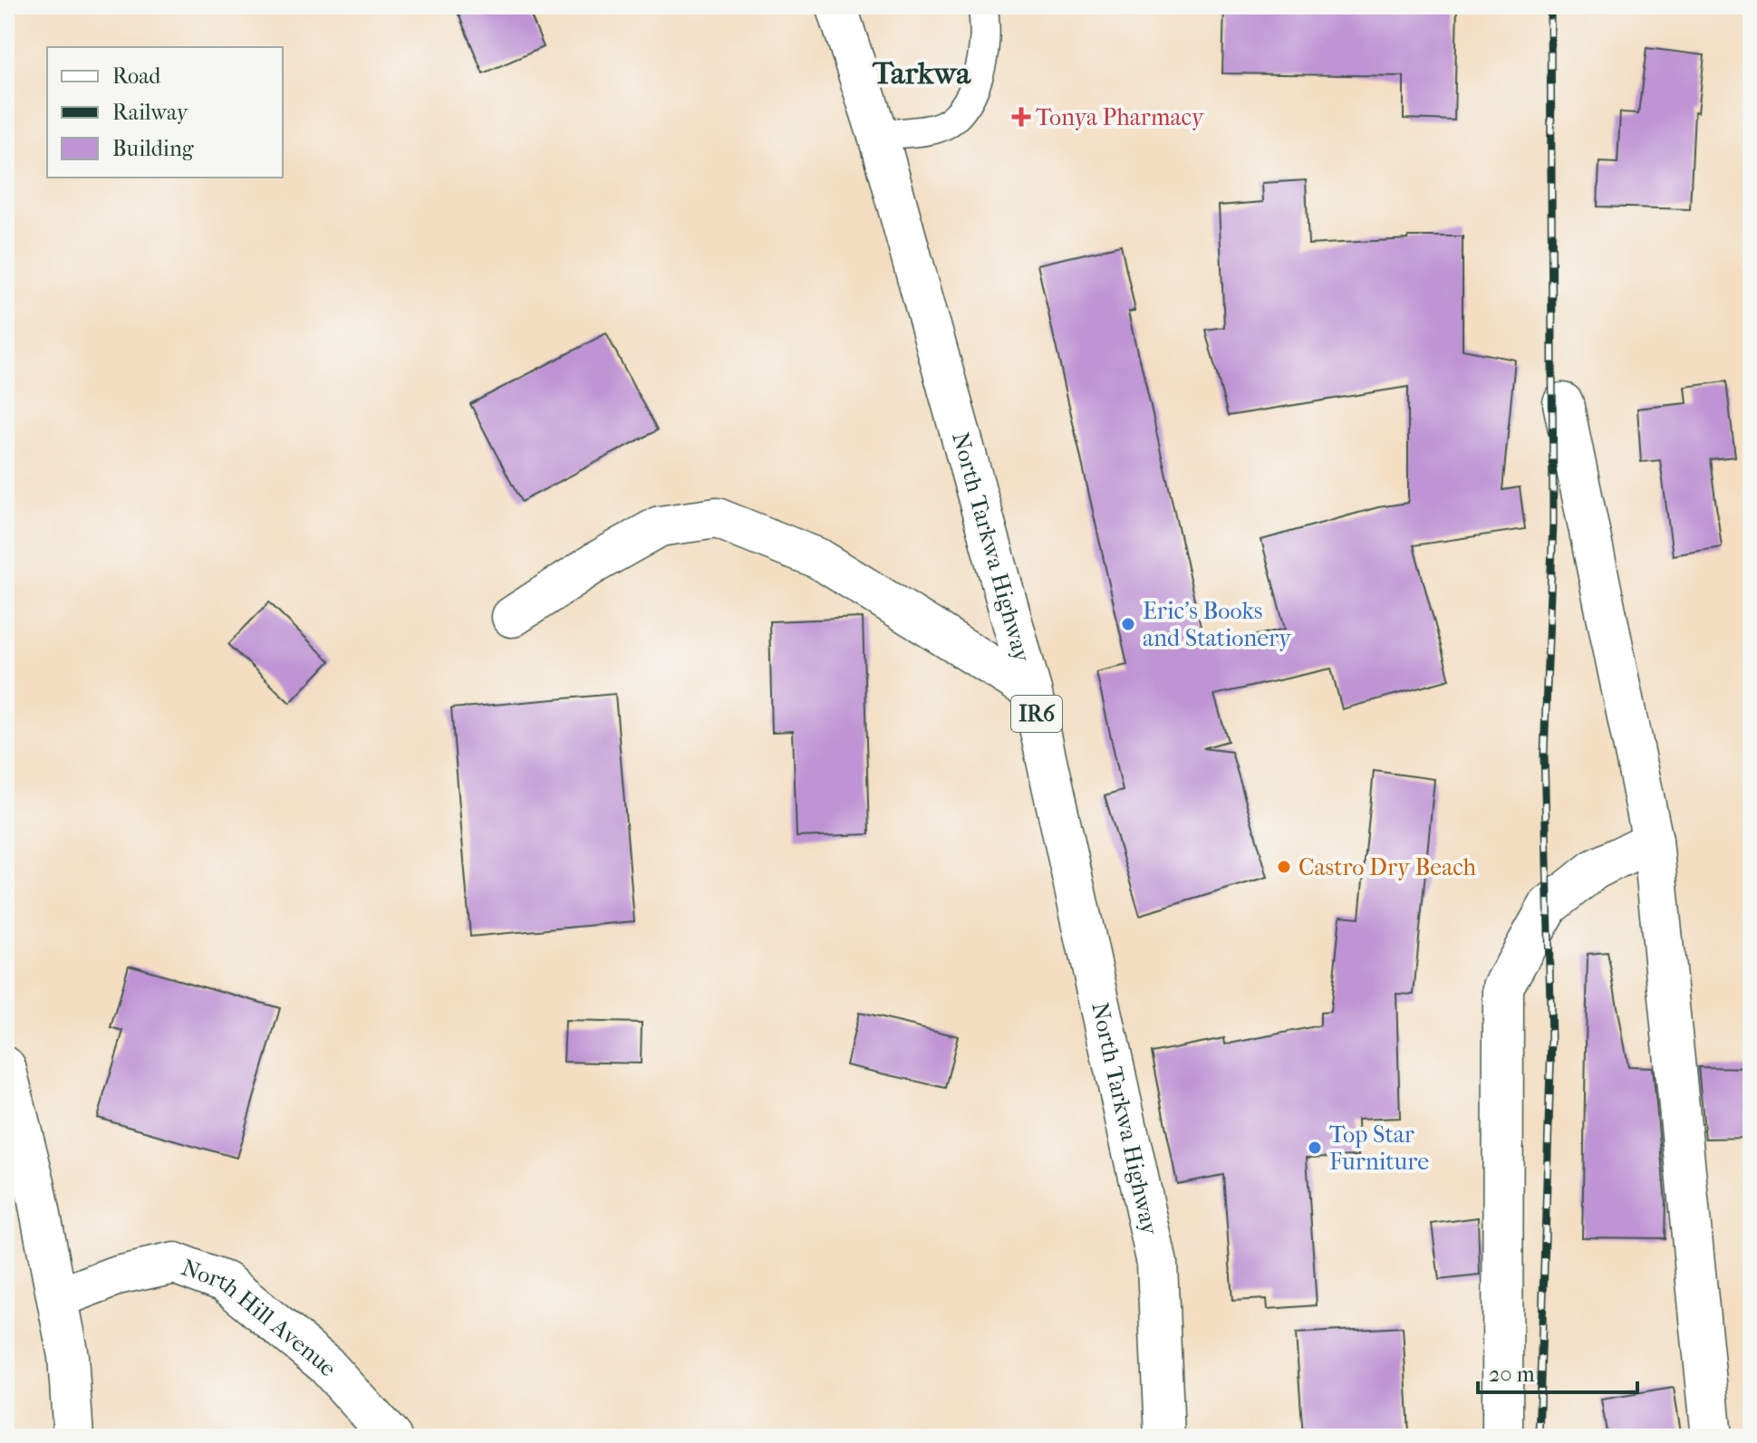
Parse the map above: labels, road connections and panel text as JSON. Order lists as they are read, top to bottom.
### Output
{
  "streets": {
    "street": ["North Tarkwa Highway", "IR6", "North Hill Avenue"]
  },
  "districts": ["Tarkwa"],
  "places": {
    "health": ["Tonya Pharmacy"],
    "other": ["Eric's Books and Stationery", "Castro Dry Beach", "Top Star Furniture"]
  },
  "legend": ["Road", "Railway", "Building"],
  "scale_bar": "20 m"
}
